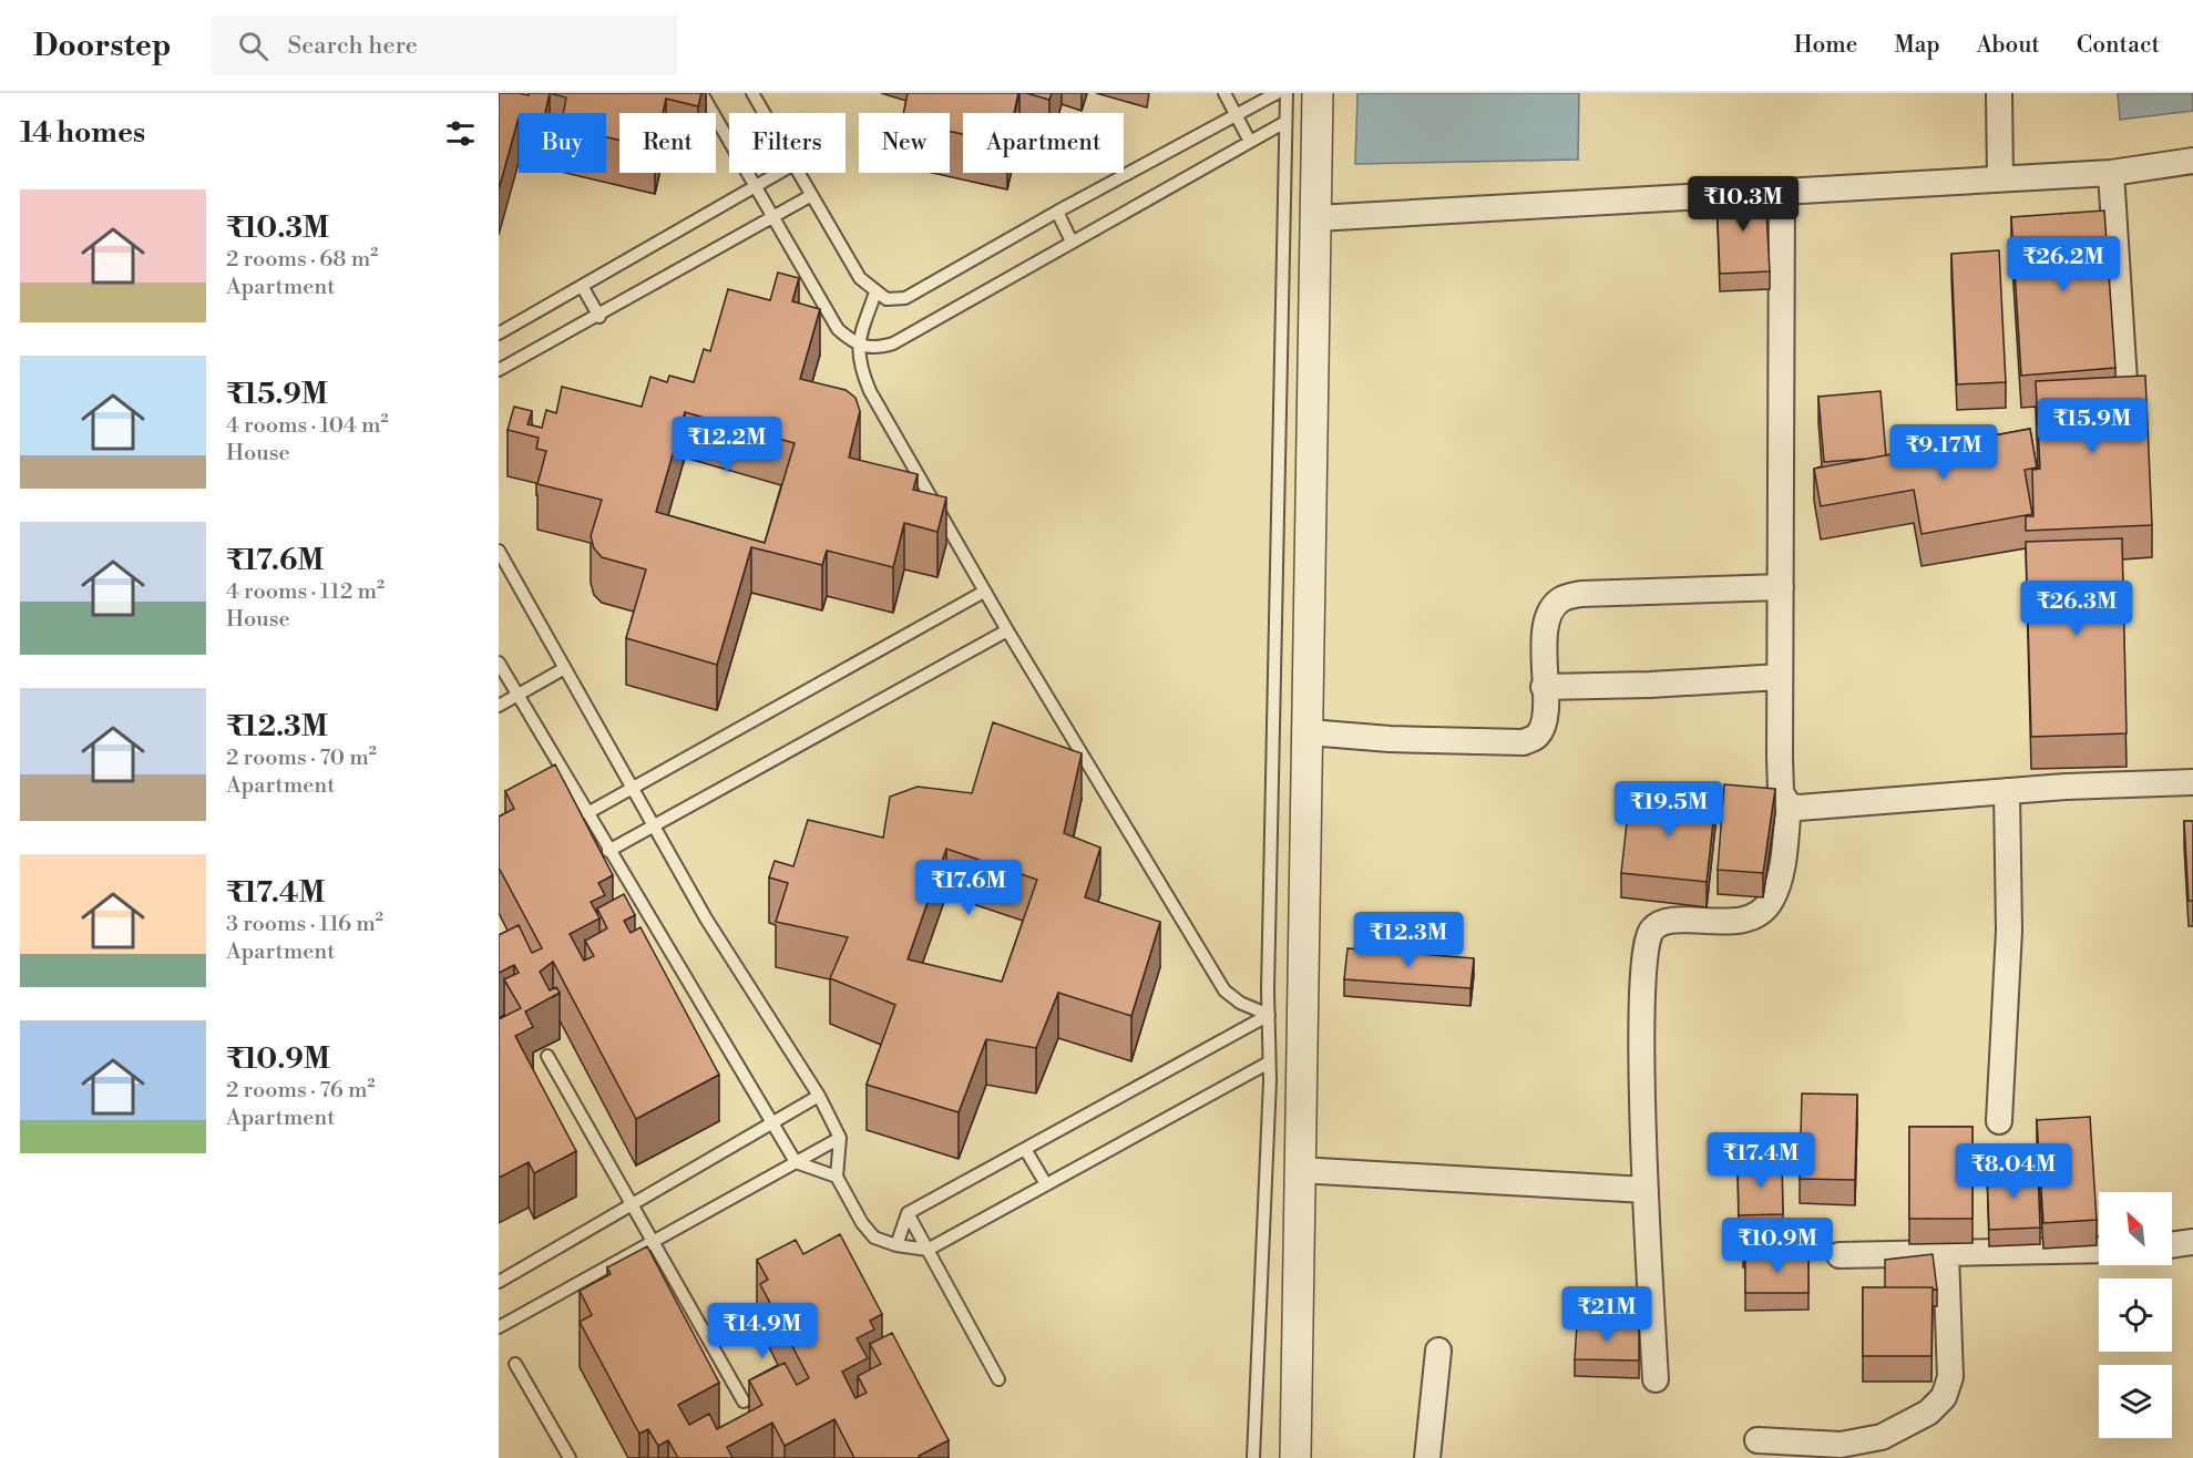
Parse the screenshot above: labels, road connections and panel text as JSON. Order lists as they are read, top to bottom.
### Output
{
  "north": "top left",
  "page": {
    "header": "Doorstep",
    "search": "Search here",
    "nav": [
      "Home",
      "Map",
      "About",
      "Contact"
    ],
    "heading": "14 homes",
    "chip": [
      "Buy",
      "Rent",
      "Filters",
      "New",
      "Apartment"
    ],
    "list": [
      {
        "name": "₹10.3M",
        "note": "2 rooms · 68 m² · Apartment"
      },
      {
        "name": "₹15.9M",
        "note": "4 rooms · 104 m² · House"
      },
      {
        "name": "₹17.6M",
        "note": "4 rooms · 112 m² · House"
      },
      {
        "name": "₹12.3M",
        "note": "2 rooms · 70 m² · Apartment"
      },
      {
        "name": "₹17.4M",
        "note": "3 rooms · 116 m² · Apartment"
      },
      {
        "name": "₹10.9M",
        "note": "2 rooms · 76 m² · Apartment"
      }
    ],
    "price": [
      "₹10.3M",
      "₹26.2M",
      "₹15.9M",
      "₹12.2M",
      "₹9.17M",
      "₹26.3M",
      "₹19.5M",
      "₹17.6M",
      "₹12.3M",
      "₹17.4M",
      "₹8.04M",
      "₹10.9M",
      "₹21M",
      "₹14.9M"
    ]
  }
}
